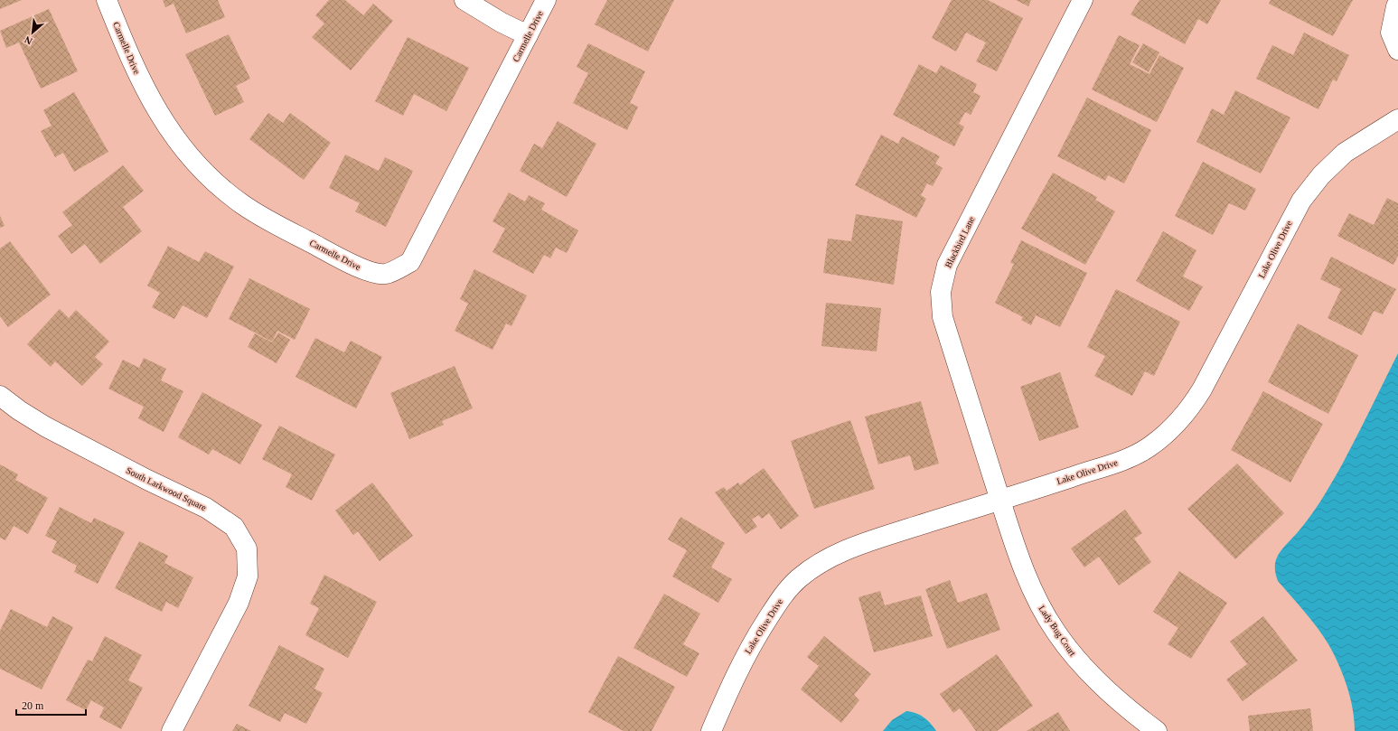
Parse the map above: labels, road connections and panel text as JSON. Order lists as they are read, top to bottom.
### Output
{
  "streets": {
    "street": [
      "Carmelle Drive",
      "Blackbird Lane",
      "Lake Olive Drive",
      "South Larkwood Square",
      "Lady Bug Court"
    ]
  },
  "crossings": [
    ["Blackbird Lane", "Lake Olive Drive"],
    ["Blackbird Lane", "Lady Bug Court"],
    ["Lake Olive Drive", "Lady Bug Court"]
  ],
  "scale_bar": "20 m",
  "north": "bottom left"
}
